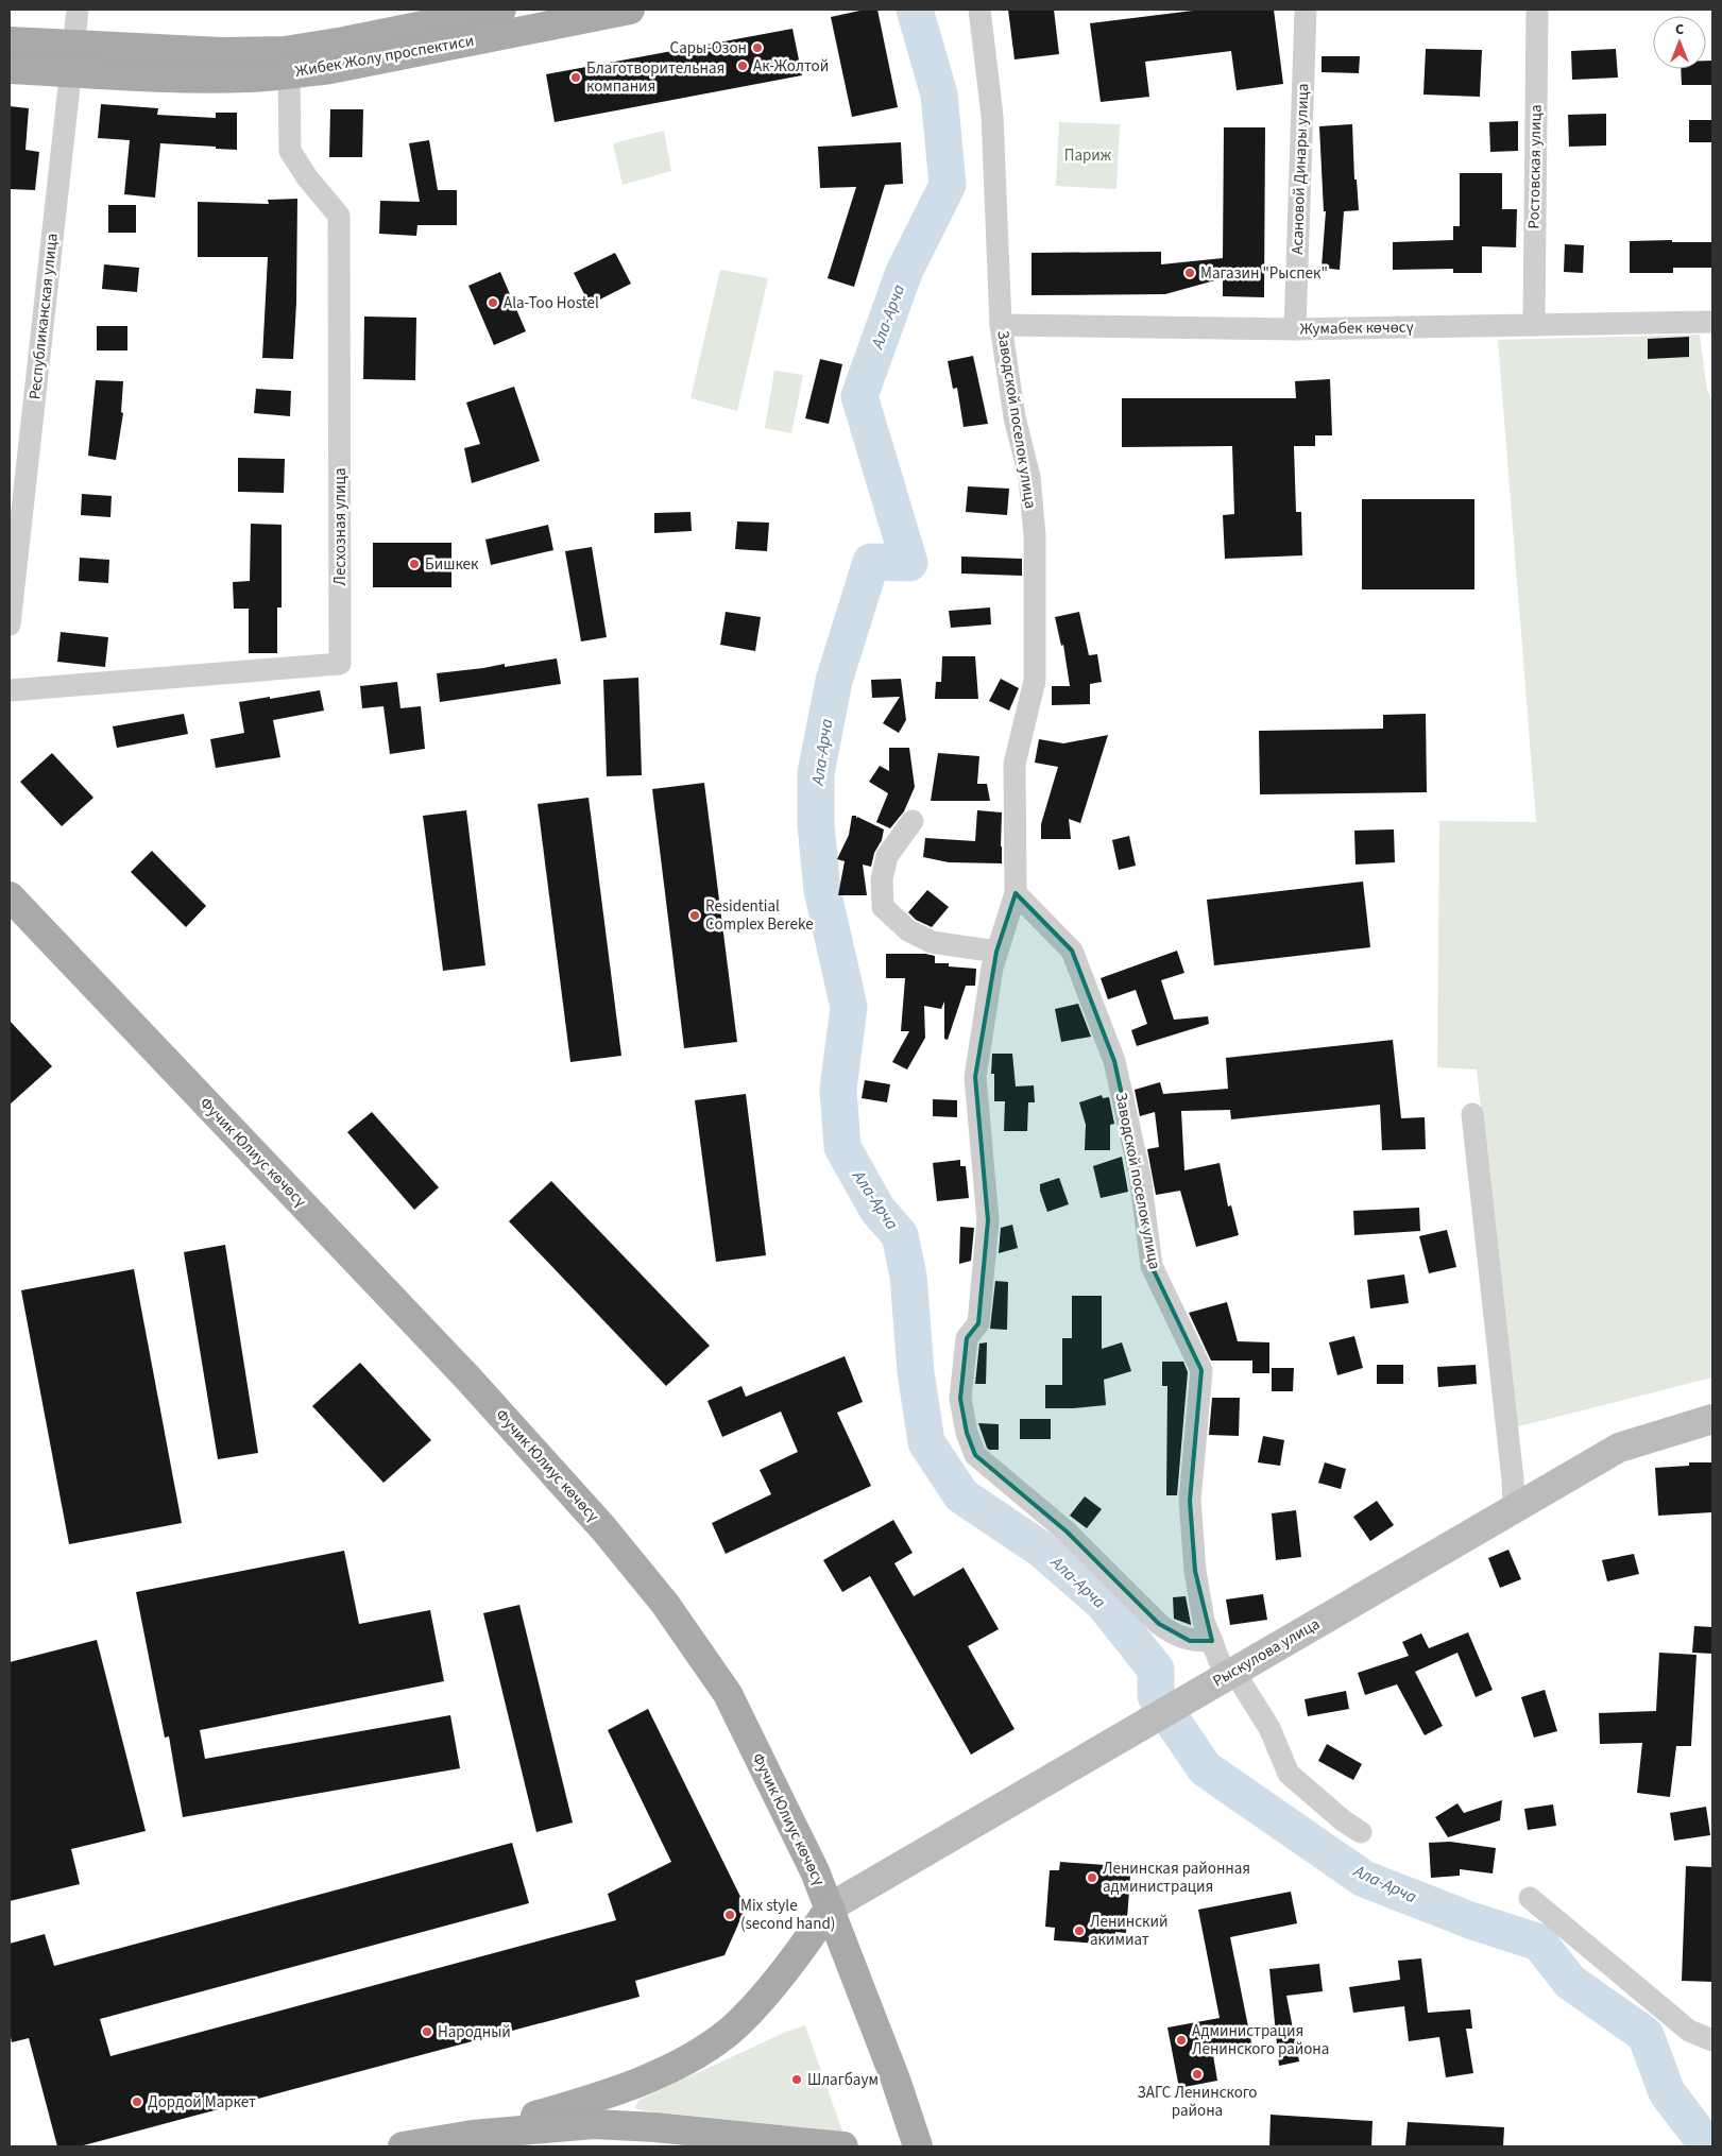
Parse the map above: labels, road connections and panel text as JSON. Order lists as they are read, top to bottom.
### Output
{
  "streets": {
    "main road": ["Жибек Жолу проспектиси", "Фучик Юлиус көчөсү", "Рыскулова улица"],
    "street": [
      "Ростовская улица",
      "Асановой Динары улица",
      "Республиканская улица",
      "Жумабек көчөсү",
      "Заводской поселок улица",
      "Лесхозная улица"
    ]
  },
  "crossings": [
    ["Жибек Жолу проспектиси", "Республиканская улица"],
    ["Жибек Жолу проспектиси", "Лесхозная улица"],
    ["Ростовская улица", "Жумабек көчөсү"],
    ["Асановой Динары улица", "Жумабек көчөсү"],
    ["Жумабек көчөсү", "Заводской поселок улица"],
    ["Заводской поселок улица", "Рыскулова улица"],
    ["Фучик Юлиус көчөсү", "Рыскулова улица"]
  ],
  "water": ["Ала-Арча"],
  "parks": ["Париж"],
  "places": [
    "Сары-Озон",
    "Ак-Жолтой",
    "Благотворительная компания",
    "Магазин \"Рыспек\"",
    "Ala-Too Hostel",
    "Бишкек",
    "Residential Complex Bereke",
    "Ленинская районная администрация",
    "Mix style (second hand)",
    "Ленинский акимиат",
    "Народный",
    "Администрация Ленинского района",
    "ЗАГС Ленинского района",
    "Шлагбаум",
    "Дордой Маркет"
  ],
  "north": "top"
}
